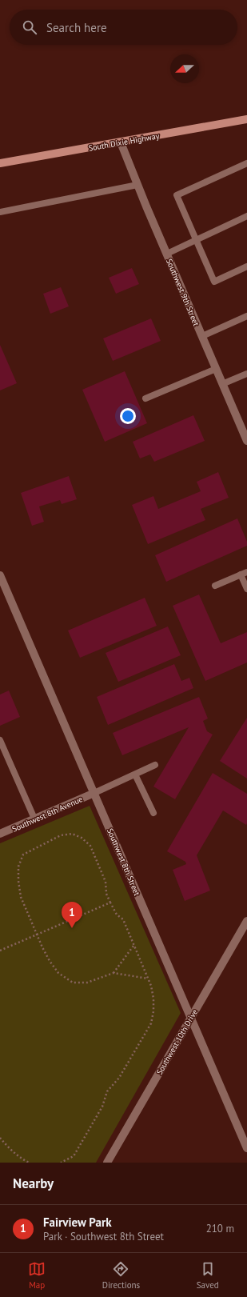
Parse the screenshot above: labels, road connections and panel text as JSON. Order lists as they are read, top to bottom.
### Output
{
  "streets": {
    "main road": ["South Dixie Highway"],
    "street": [
      "Southwest 9th Street",
      "Southwest 8th Avenue",
      "Southwest 8th Street",
      "Southwest 10th Drive"
    ]
  },
  "crossings": [
    ["South Dixie Highway", "Southwest 9th Street"],
    ["Southwest 8th Avenue", "Southwest 8th Street"],
    ["Southwest 8th Street", "Southwest 10th Drive"]
  ],
  "north": "left",
  "page": {
    "search": "Search here",
    "pins": "1",
    "heading": "Nearby",
    "list": [
      {
        "mark": "1",
        "name": "Fairview Park",
        "note": "Park · Southwest 8th Street",
        "value": "210 m"
      }
    ],
    "nav": ["Map", "Directions", "Saved"]
  }
}
